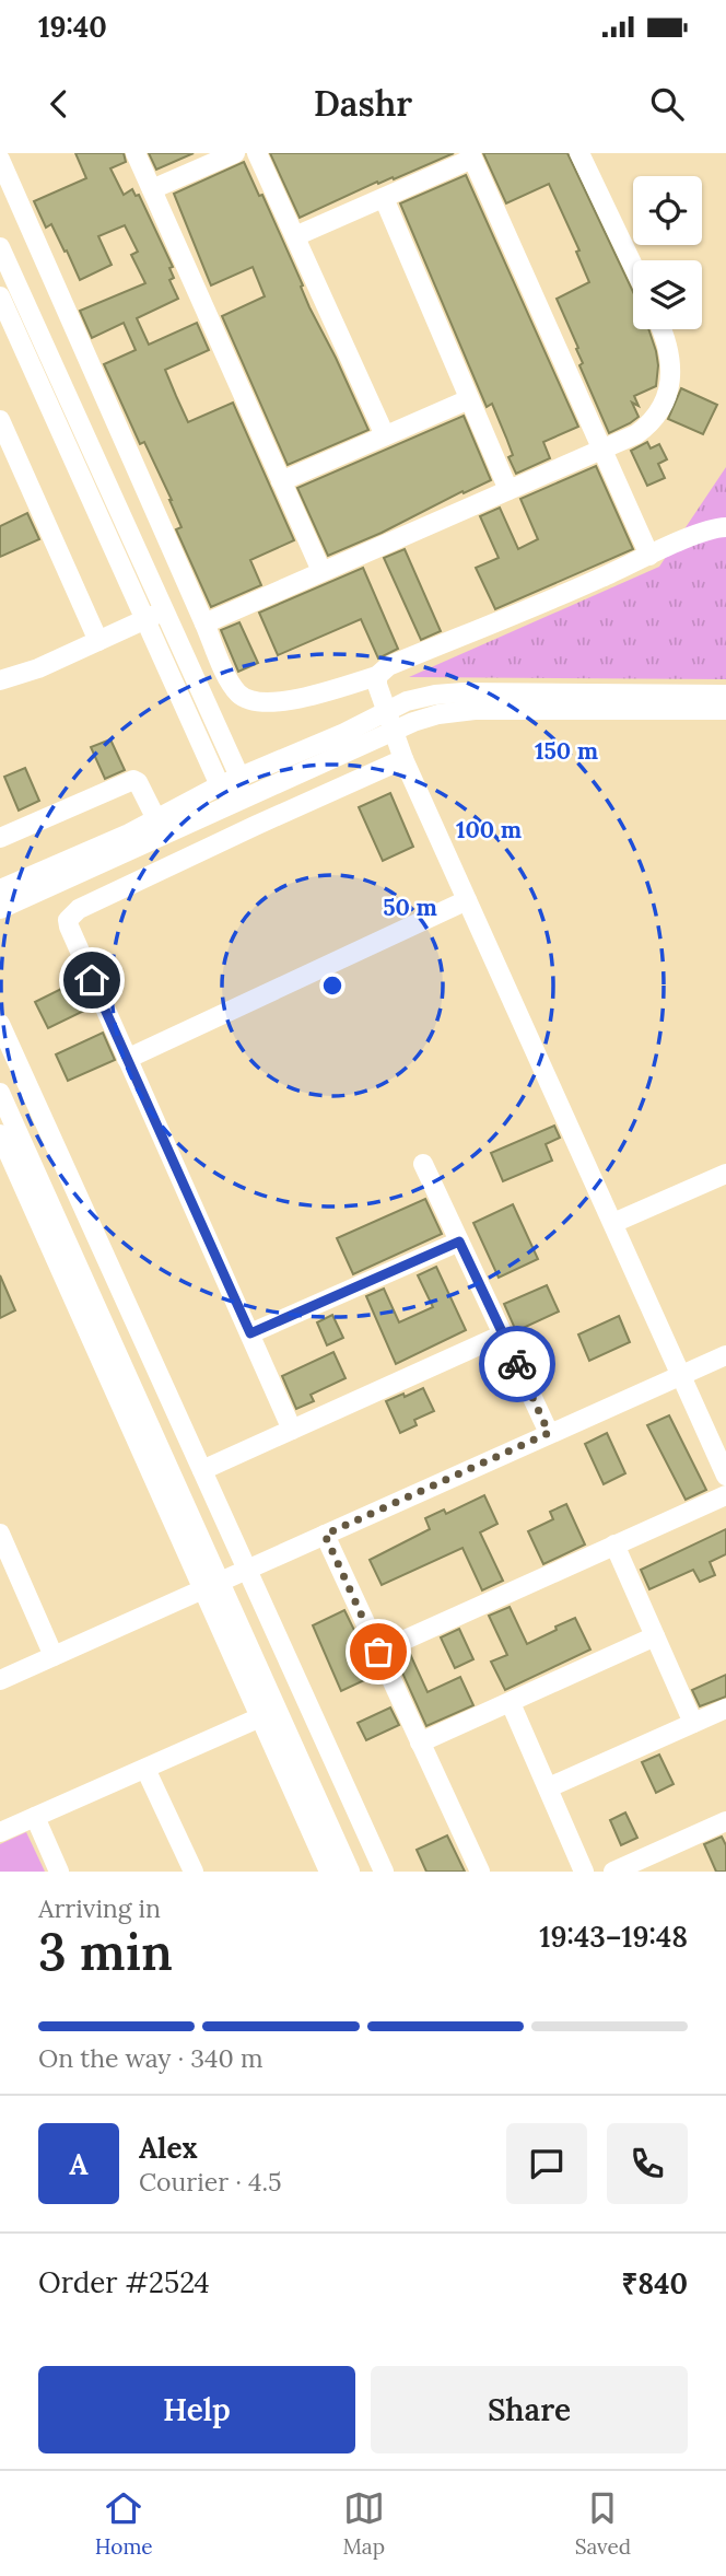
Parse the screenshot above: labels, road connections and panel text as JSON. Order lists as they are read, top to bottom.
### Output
{
  "page": {
    "status": "19:40",
    "header": "Dashr",
    "heading": ["3 min", "Arriving in", "19:43–19:48"],
    "panel": [
      "Alex",
      "Courier · 4.5",
      "Order #2524",
      "₹840"
    ],
    "bar": "On the way · 340 m",
    "round": "A",
    "buttons": ["Help", "Share"],
    "tabs": ["Home", "Map", "Saved"]
  },
  "rings": ["150 m", "100 m", "50 m"]
}
